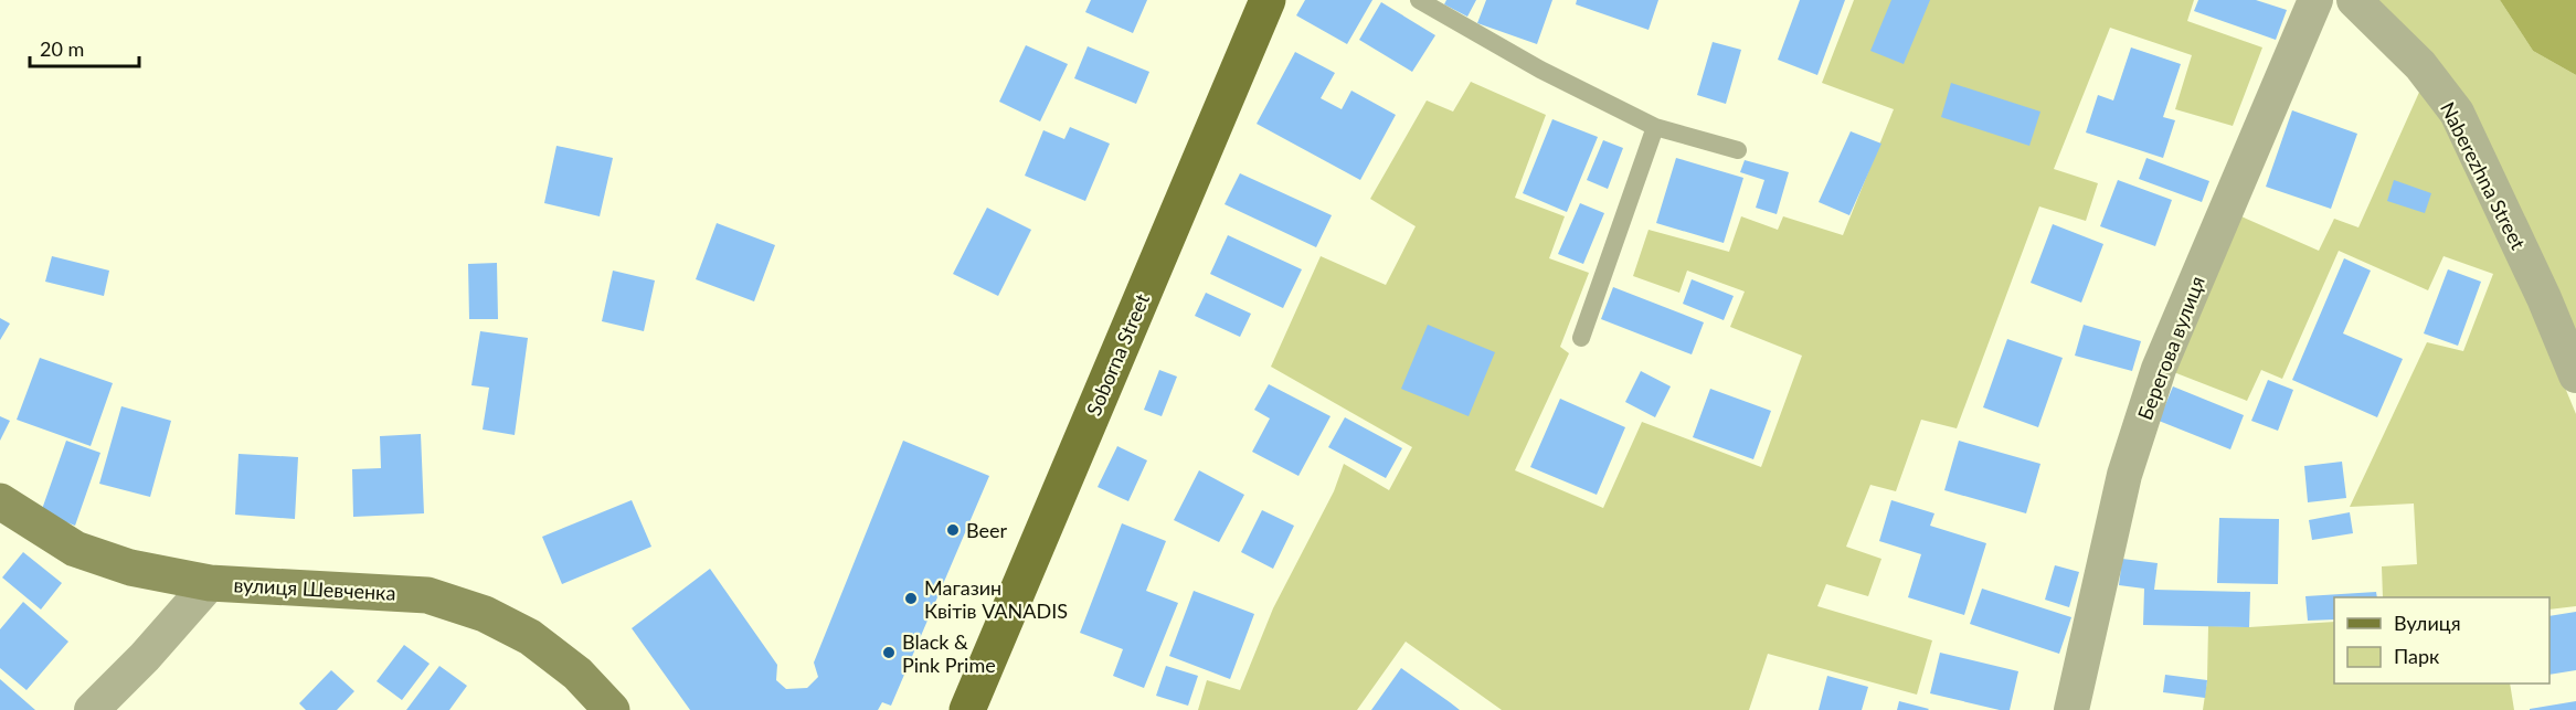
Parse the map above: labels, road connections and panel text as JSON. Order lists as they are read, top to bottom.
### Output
{
  "streets": {
    "main road": ["Soborna Street"],
    "street": ["Naberezhna Street", "Берегова вулиця", "вулиця Шевченка"]
  },
  "places": ["Beer", "Магазин Квітів VANADIS", "Black & Pink Prime"],
  "legend": ["Вулиця", "Парк"],
  "scale_bar": "20 m"
}
